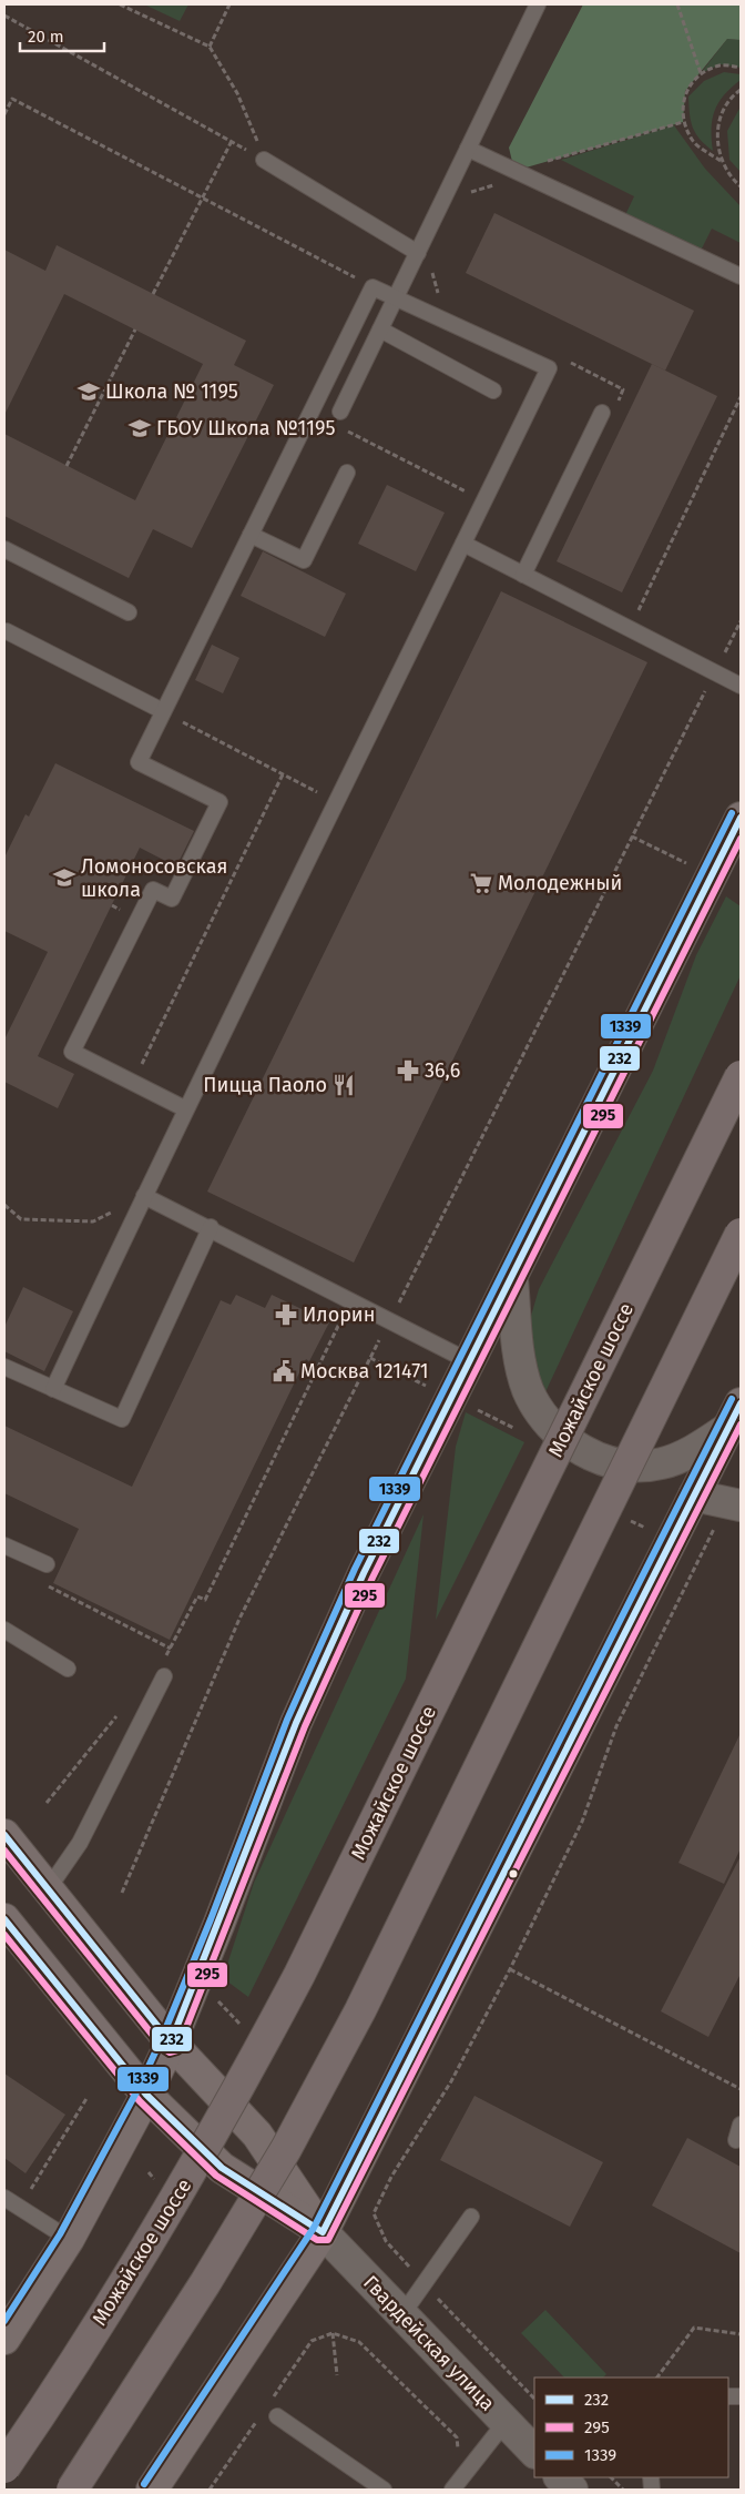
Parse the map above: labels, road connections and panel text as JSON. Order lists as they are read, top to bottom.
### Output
{
  "streets": {
    "main road": ["Можайское шоссе"],
    "street": ["Гвардейская улица"]
  },
  "places": {
    "school or university": ["Школа № 1195", "ГБОУ Школа №1195", "Ломоносовская школа"],
    "supermarket": ["Молодежный"],
    "pharmacy": ["36,6", "Илорин"],
    "restaurant": ["Пицца Паоло"],
    "public building": ["Москва 121471"]
  },
  "lines": ["transit line 1339", "transit line 232", "transit line 295"],
  "legend": ["232", "295", "1339"],
  "scale_bar": "20 m"
}
